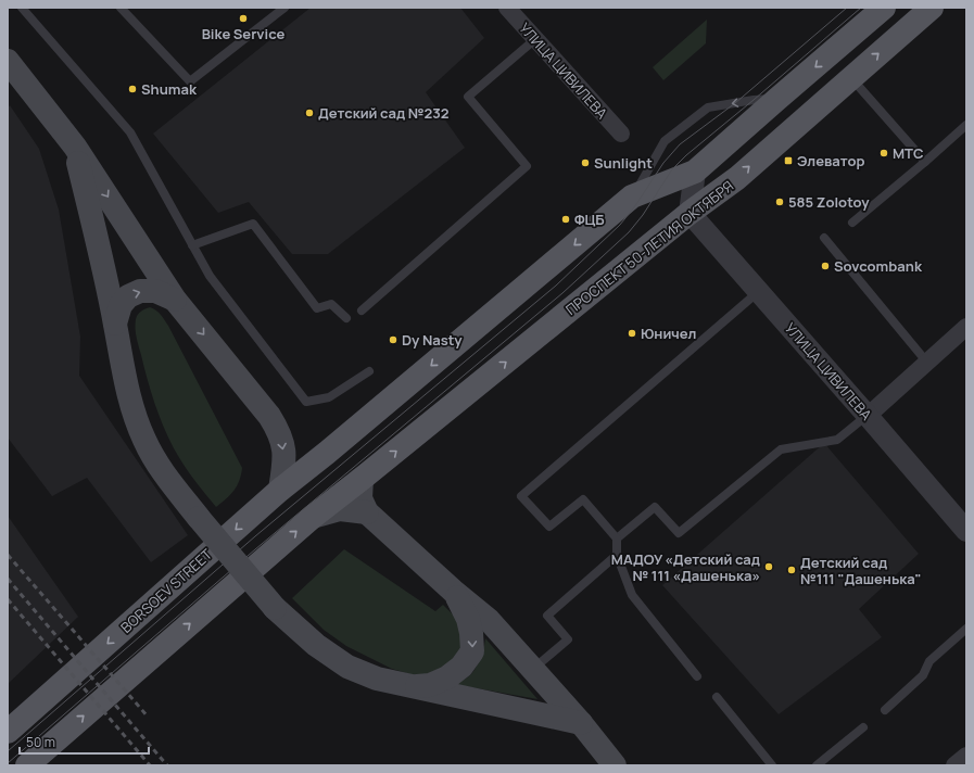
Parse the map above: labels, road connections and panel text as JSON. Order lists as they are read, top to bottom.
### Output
{
  "streets": {
    "main road": ["ПРОСПЕКТ 50-ЛЕТИЯ ОКТЯБРЯ", "BORSOEV STREET"],
    "street": ["УЛИЦА ЦИВИЛЕВА"]
  },
  "crossings": [
    ["УЛИЦА ЦИВИЛЕВА", "ПРОСПЕКТ 50-ЛЕТИЯ ОКТЯБРЯ"]
  ],
  "one_way": ["ПРОСПЕКТ 50-ЛЕТИЯ ОКТЯБРЯ", "BORSOEV STREET"],
  "places": {
    "other": [
      "Bike Service",
      "Shumak",
      "Детский сад №232",
      "МТС",
      "Sunlight",
      "585 Zolotoy",
      "ФЦБ",
      "Sovcombank",
      "Юничел",
      "Dy Nasty",
      "МАДОУ «Детский сад № 111 «Дашенька»",
      "Детский сад №111 \"Дашенька\""
    ],
    "transit": ["Элеватор"]
  },
  "scale_bar": "50 m"
}
